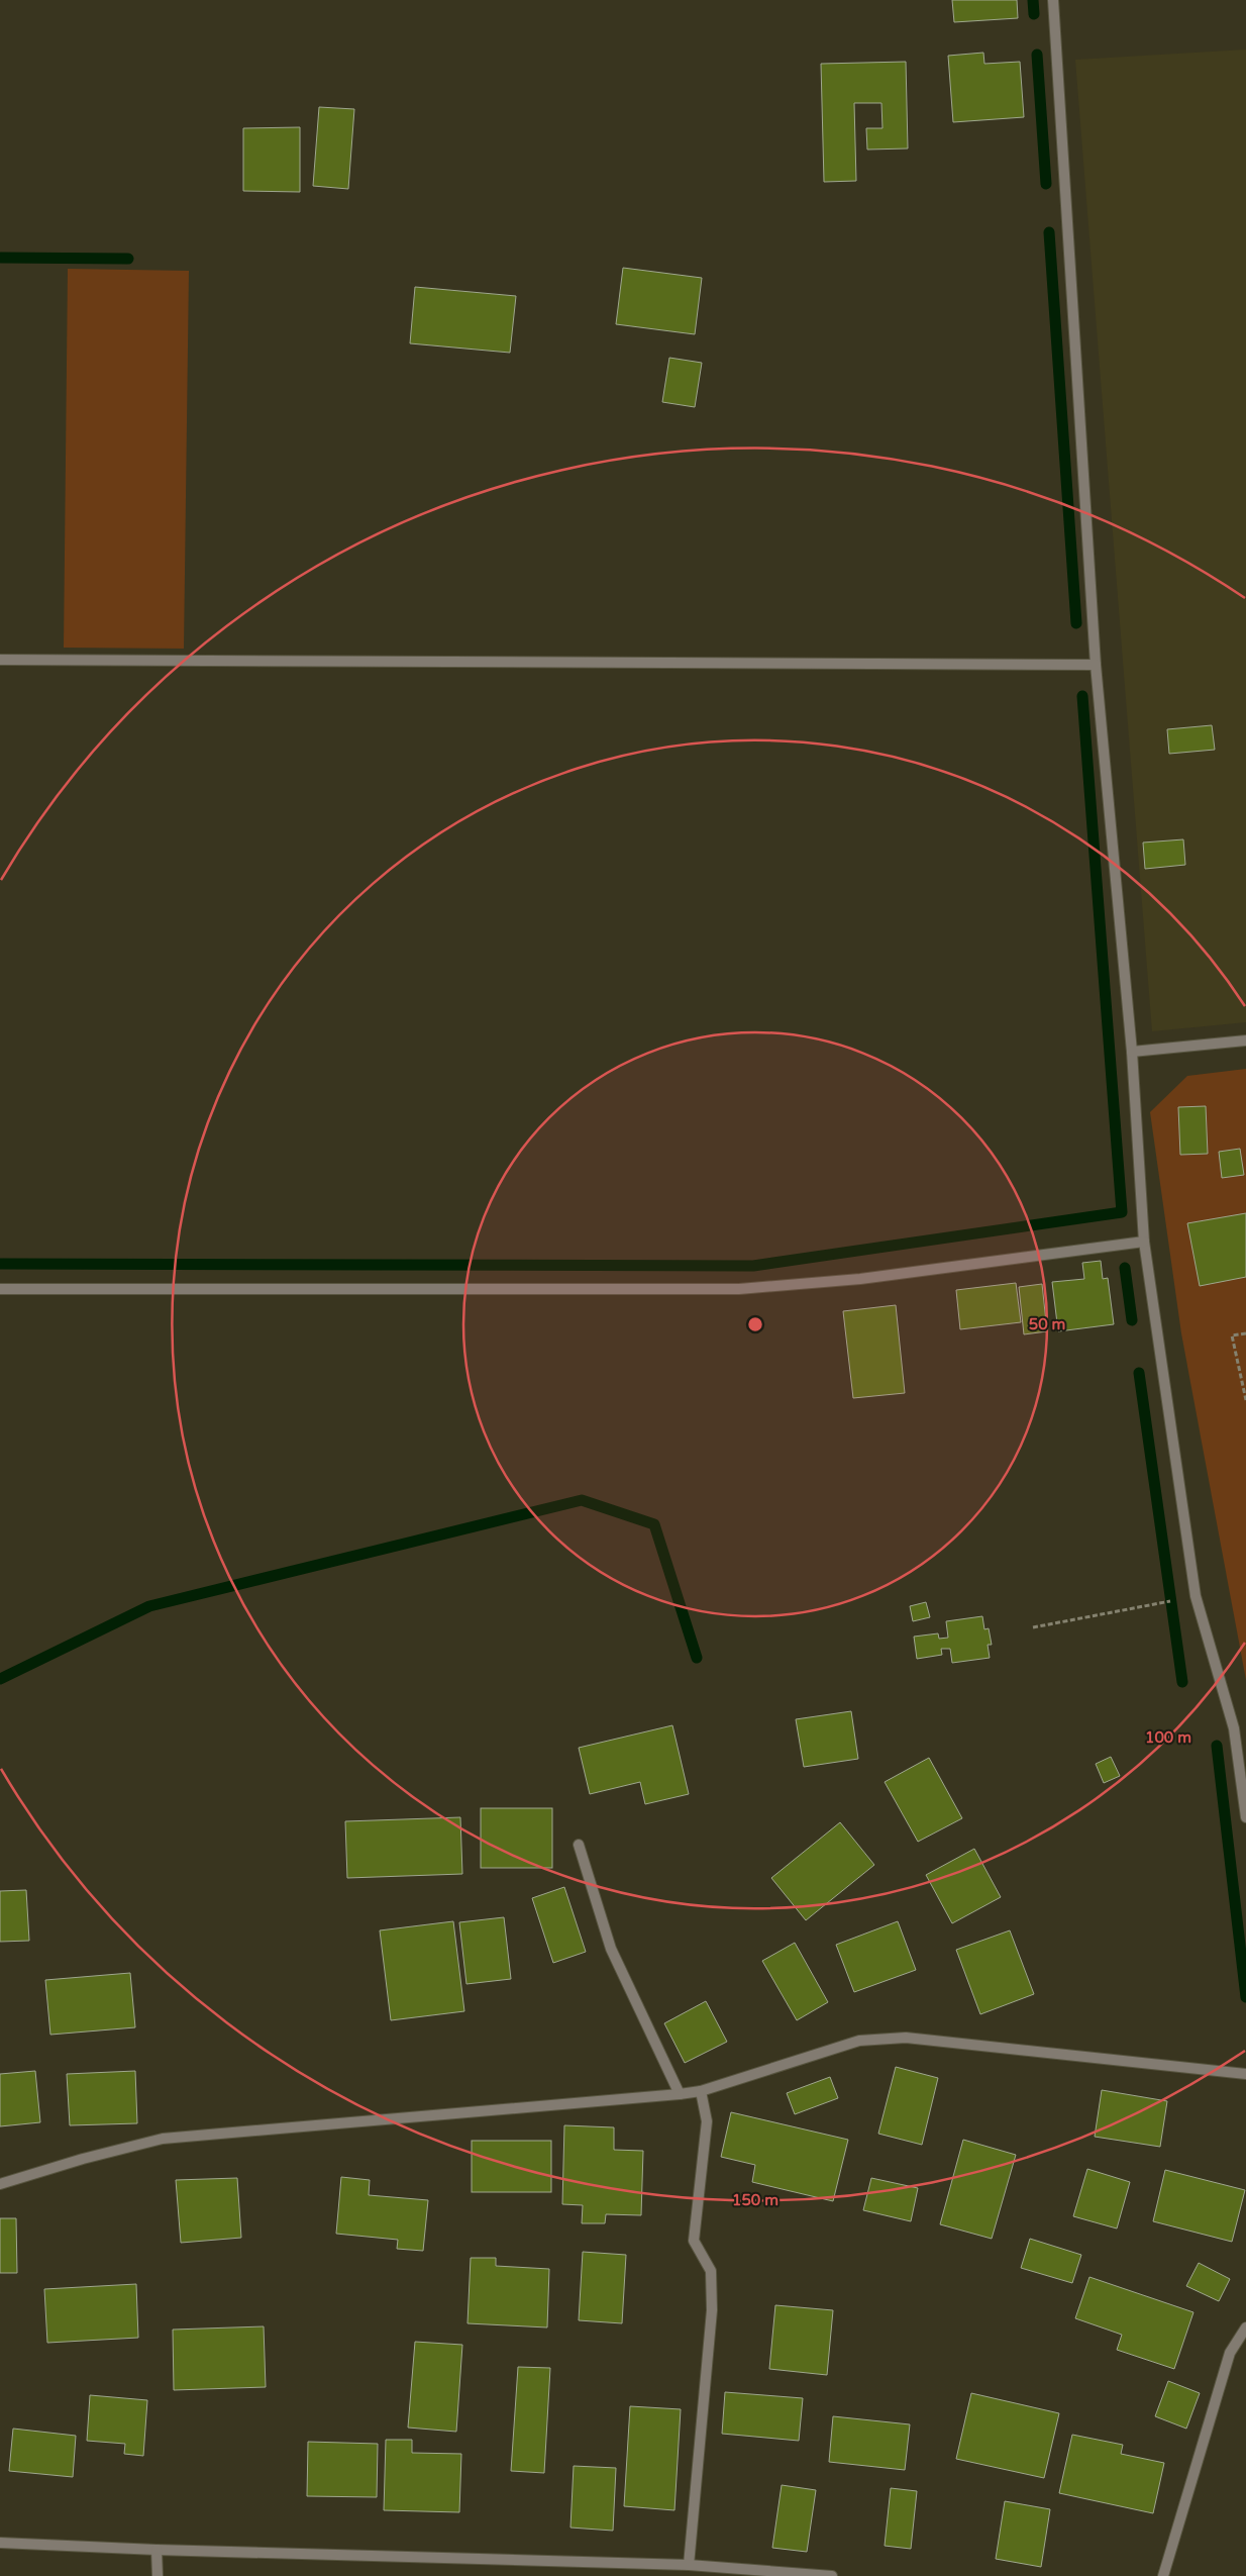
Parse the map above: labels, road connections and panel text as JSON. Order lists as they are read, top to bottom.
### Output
{
  "rings": ["50 m", "100 m", "150 m"]
}
